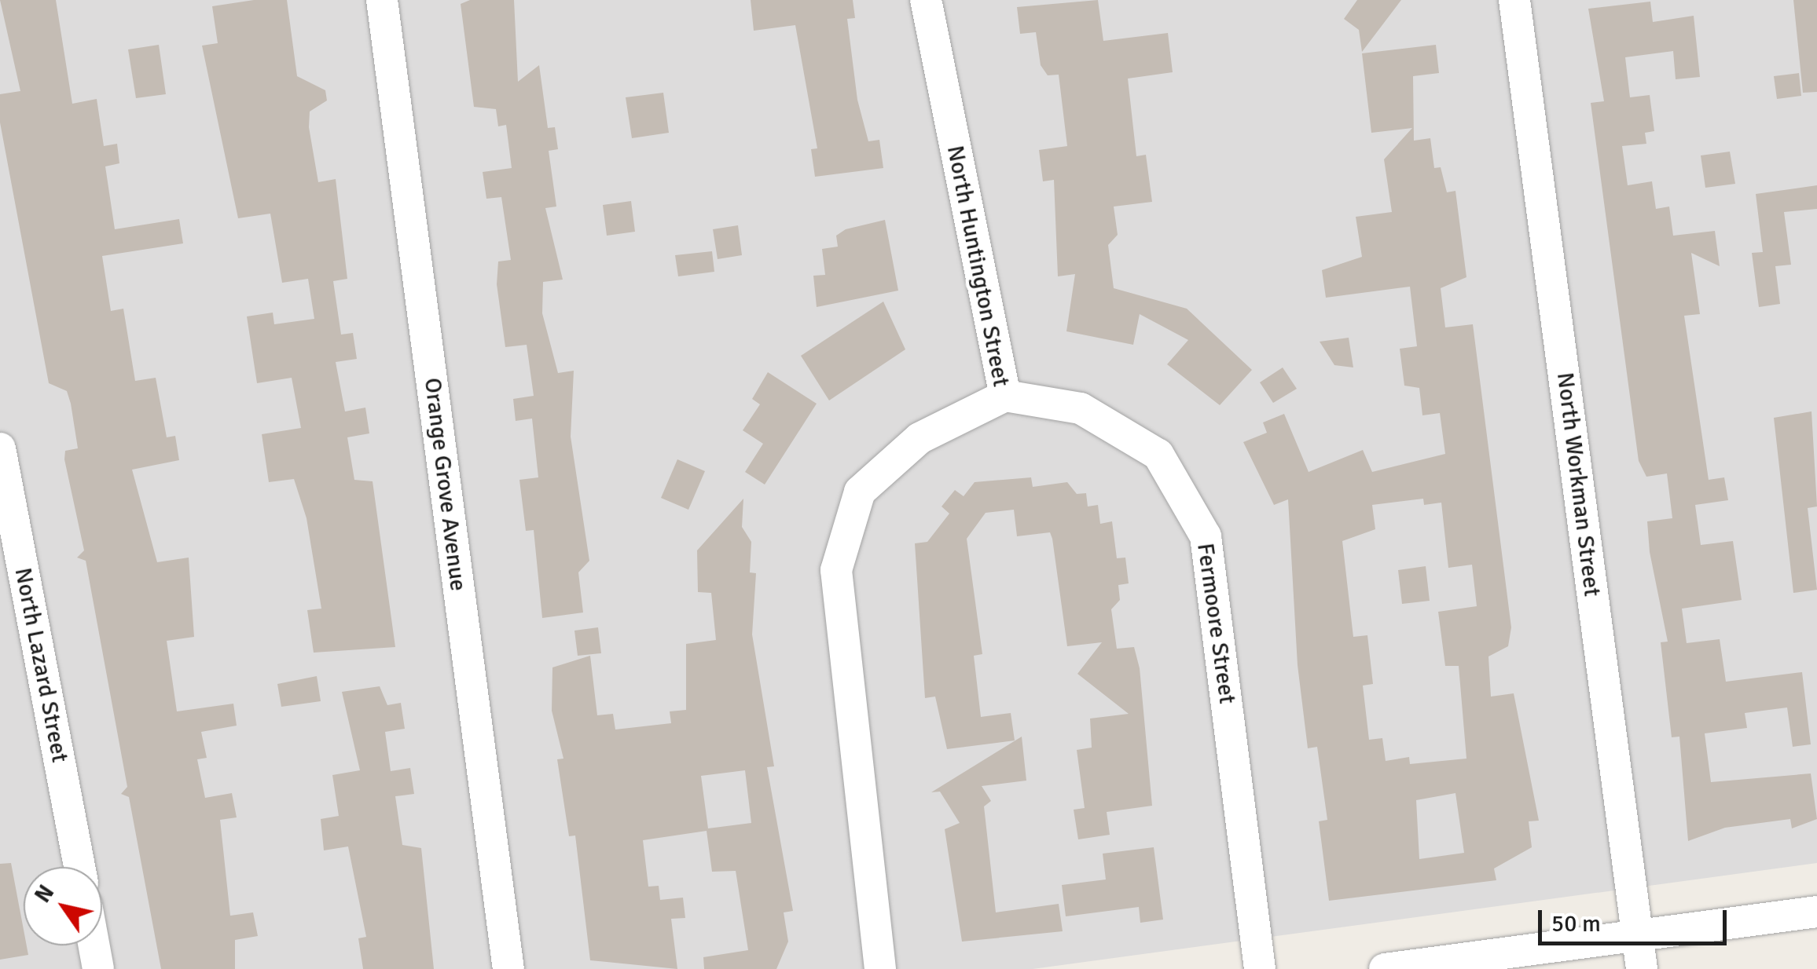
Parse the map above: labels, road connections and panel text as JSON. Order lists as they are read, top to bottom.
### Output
{
  "streets": {
    "street": [
      "North Huntington Street",
      "Orange Grove Avenue",
      "North Workman Street",
      "Fermoore Street",
      "North Lazard Street"
    ]
  },
  "crossings": [
    ["North Huntington Street", "Fermoore Street"]
  ],
  "scale_bar": "50 m",
  "north": "top left"
}
